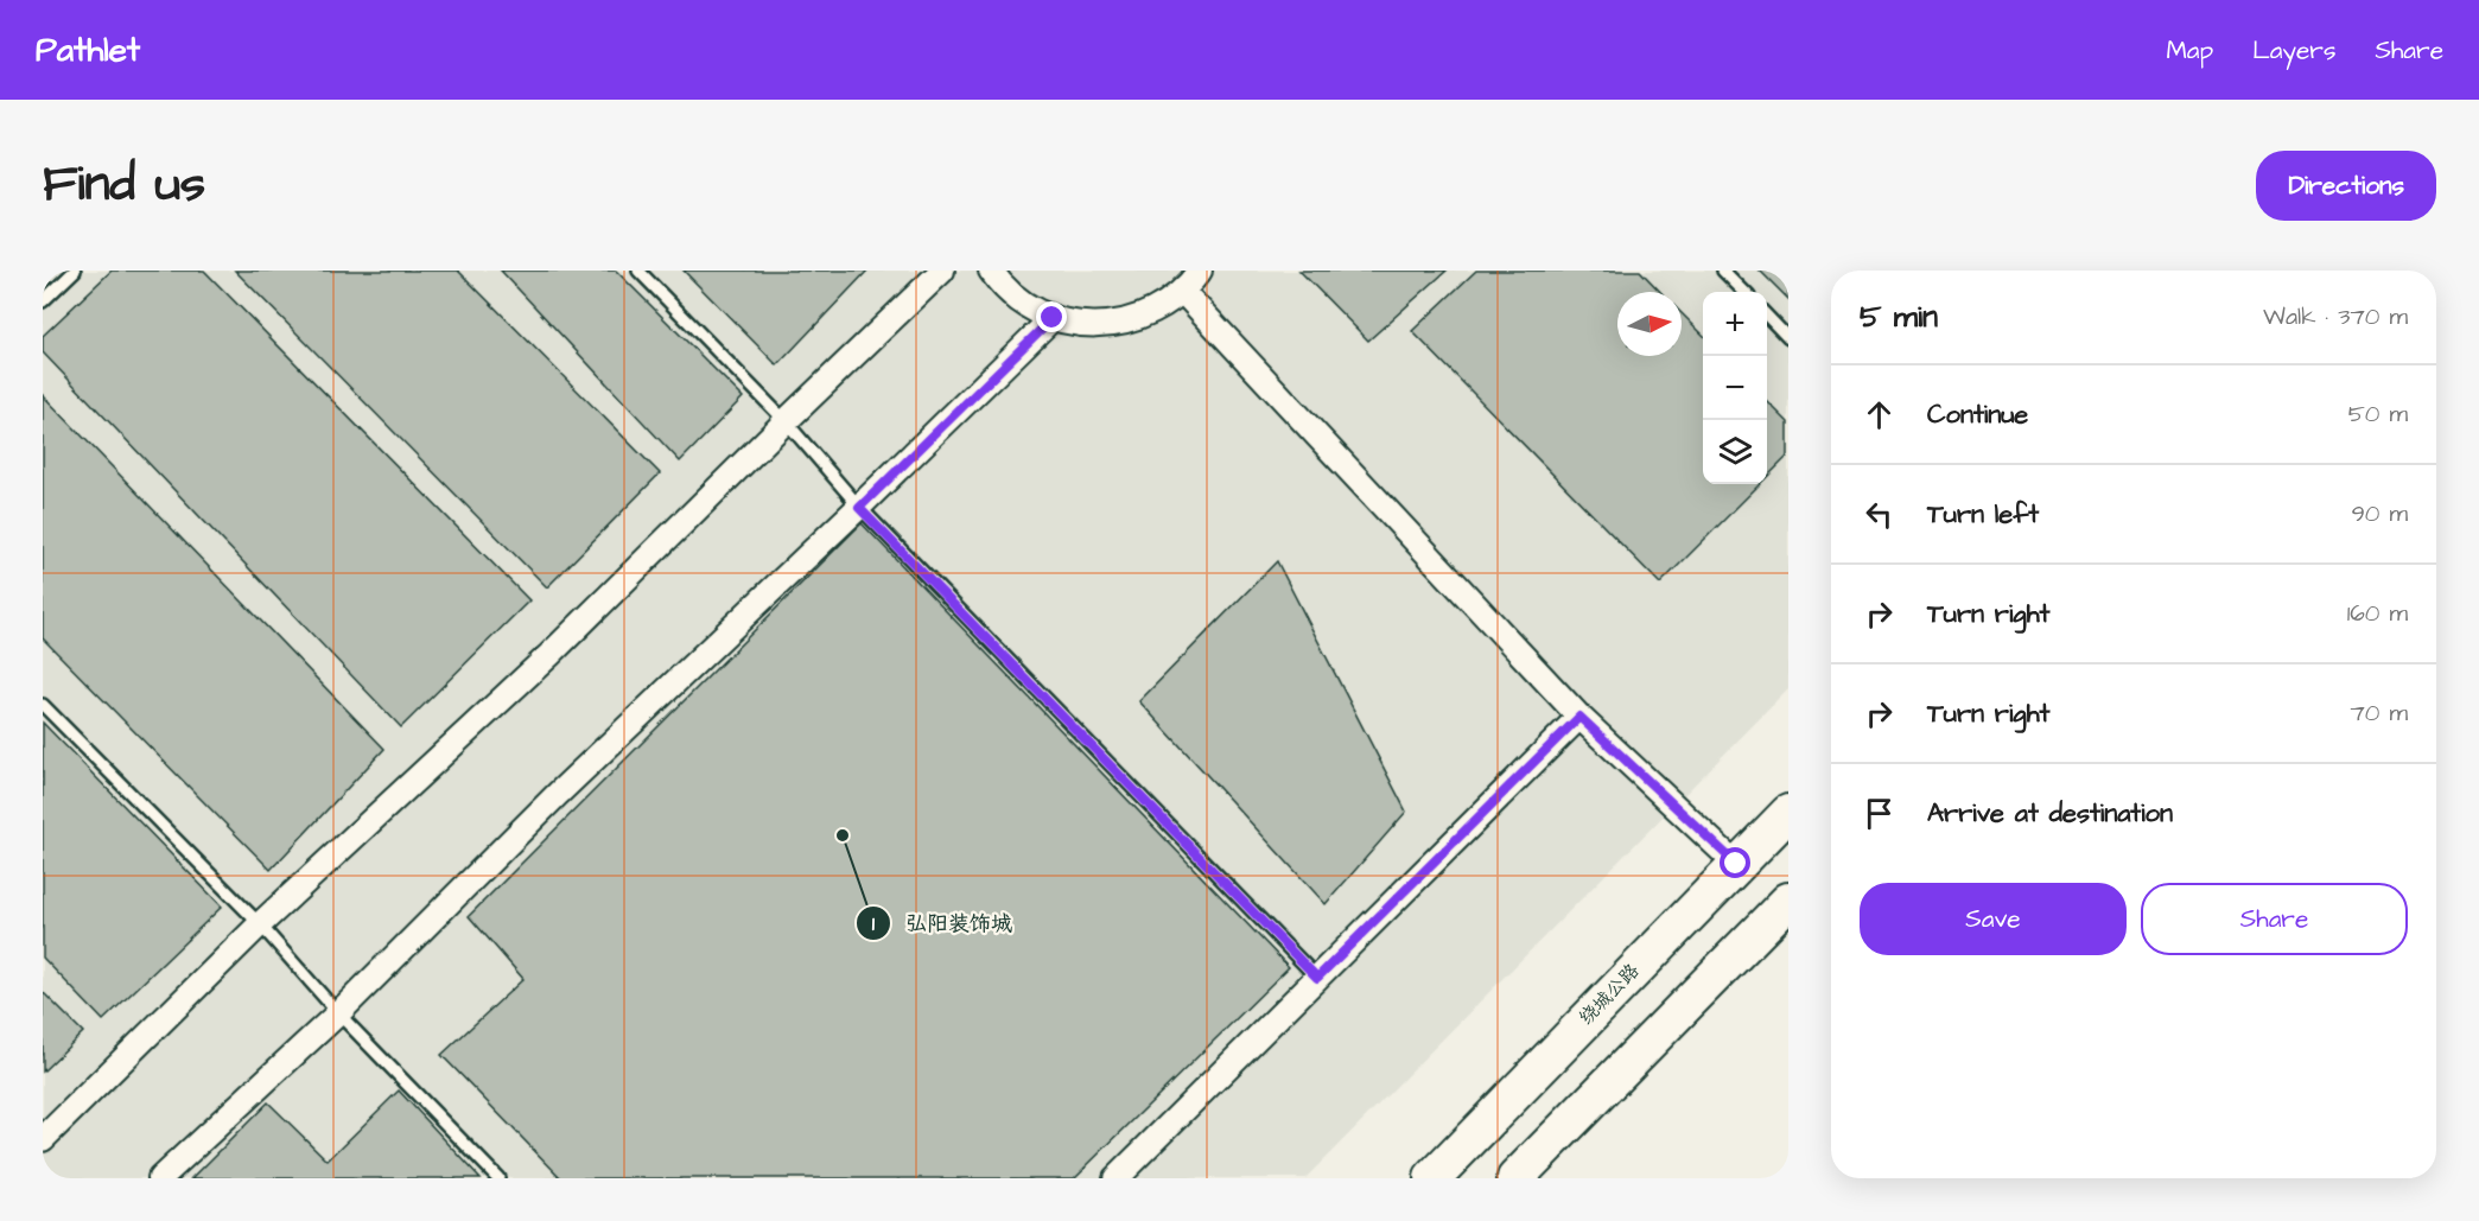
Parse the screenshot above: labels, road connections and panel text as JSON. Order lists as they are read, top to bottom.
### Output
{
  "streets": {
    "main road": ["绕城公路"]
  },
  "places": ["弘阳装饰城"],
  "north": "right",
  "page": {
    "header": "Pathlet",
    "nav": ["Map", "Layers", "Share"],
    "title": "Find us",
    "buttons": [
      "Directions",
      ["Save", "Share"]
    ],
    "heading": ["5 min", "Walk · 370 m"],
    "map_buttons": ["+", "−"],
    "list": [
      ["Continue", "50 m"],
      ["Turn left", "90 m"],
      ["Turn right", "160 m"],
      ["Turn right", "70 m"],
      "Arrive at destination"
    ]
  }
}
